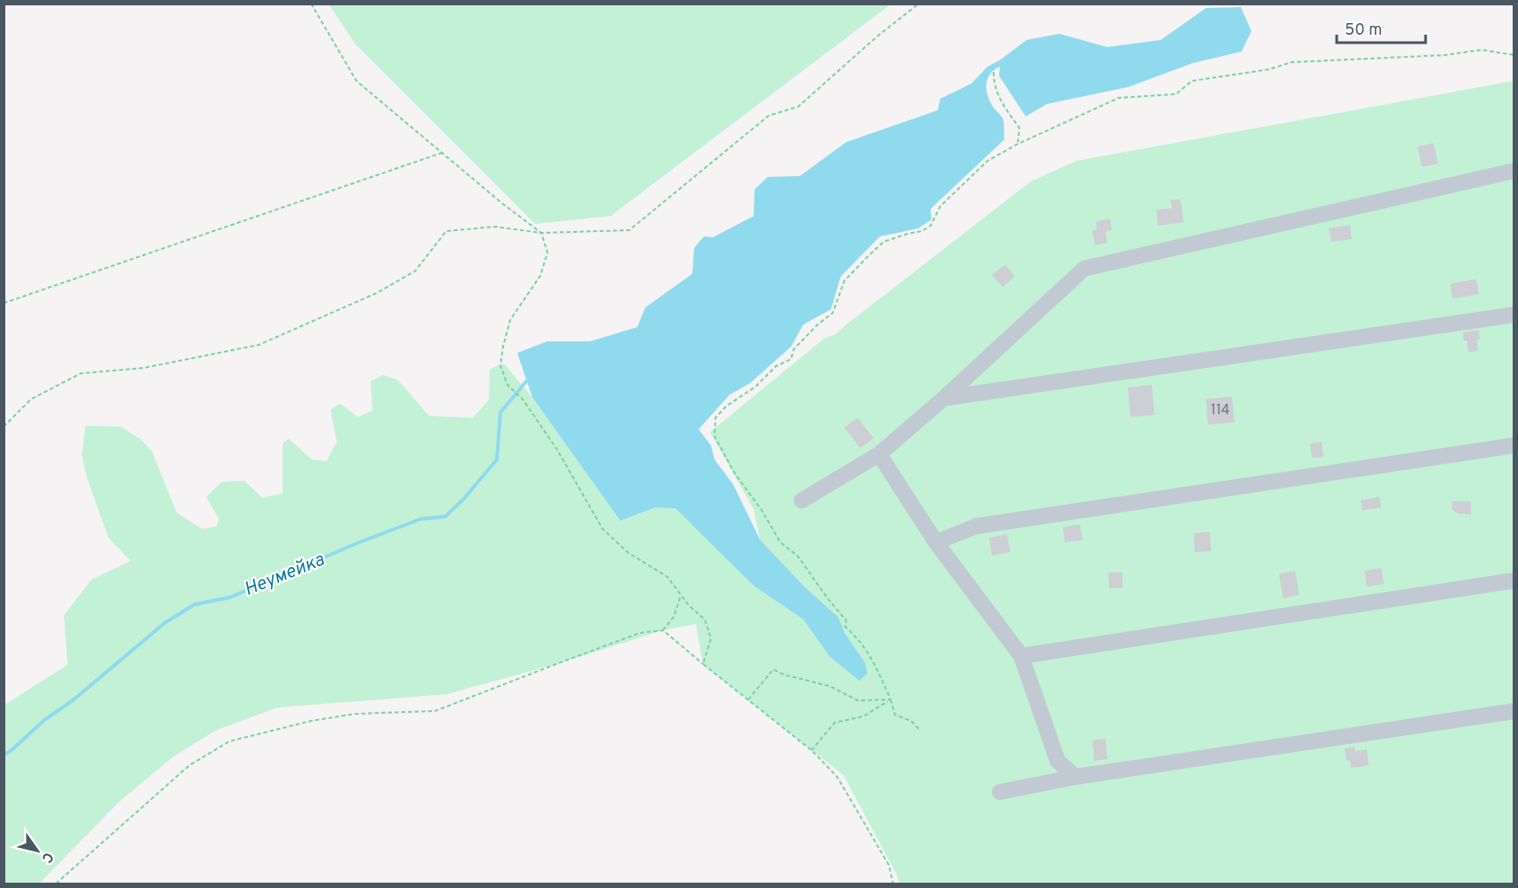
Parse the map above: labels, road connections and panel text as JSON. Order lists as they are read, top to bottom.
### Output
{
  "water": ["Неумейка"],
  "house_numbers": ["114"],
  "scale_bar": "50 m",
  "north": "bottom right"
}
